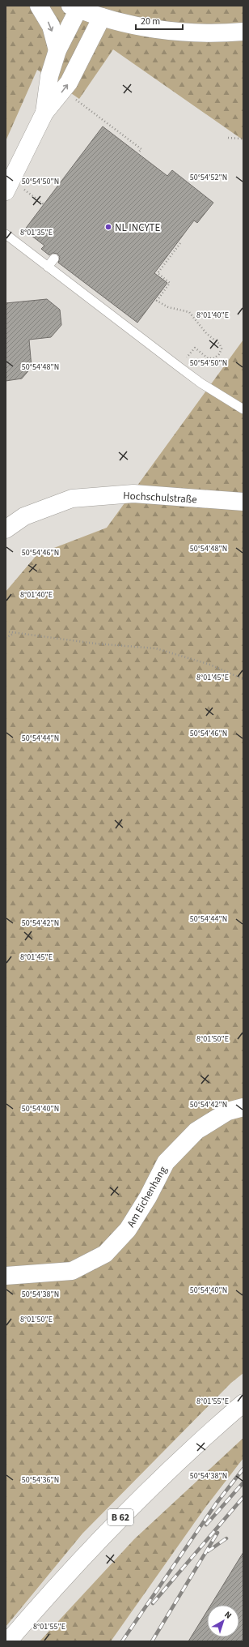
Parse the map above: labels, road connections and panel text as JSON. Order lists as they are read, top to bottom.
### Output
{
  "streets": {
    "street": ["Hochschulstraße", "Am Eichenhang", "B 62"]
  },
  "places": ["NL INCYTE"],
  "scale_bar": "20 m",
  "north": "top right",
  "coordinates": [
    "50°54'52\"N",
    "50°54'50\"N",
    "8°01'35\"E",
    "8°01'40\"E",
    "50°54'48\"N",
    "50°54'46\"N",
    "8°01'45\"E",
    "50°54'44\"N",
    "50°54'42\"N",
    "8°01'50\"E",
    "50°54'40\"N",
    "50°54'38\"N",
    "8°01'55\"E",
    "50°54'36\"N"
  ]
}
